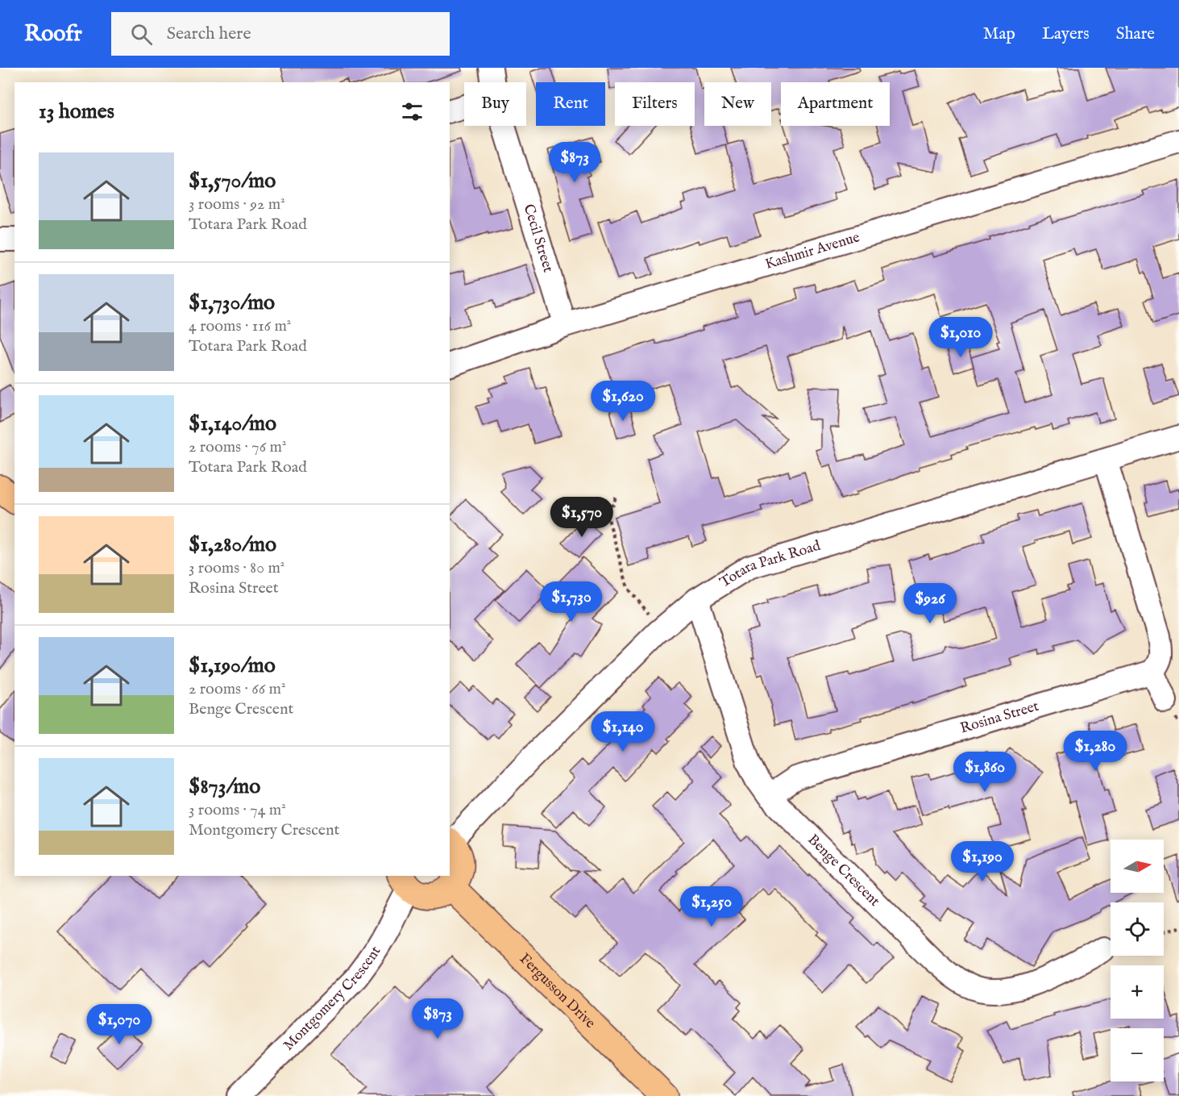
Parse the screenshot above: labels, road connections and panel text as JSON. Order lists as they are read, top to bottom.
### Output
{
  "streets": {
    "main road": ["Fergusson Drive"],
    "street": [
      "Cecil Street",
      "Kashmir Avenue",
      "Totara Park Road",
      "Rosina Street",
      "Benge Crescent",
      "Montgomery Crescent"
    ]
  },
  "crossings": [
    ["Cecil Street", "Kashmir Avenue"],
    ["Totara Park Road", "Benge Crescent"],
    ["Rosina Street", "Benge Crescent"]
  ],
  "north": "right",
  "page": {
    "header": "Roofr",
    "search": "Search here",
    "nav": ["Map", "Layers", "Share"],
    "chip": [
      "Buy",
      "Rent",
      "Filters",
      "New",
      "Apartment"
    ],
    "heading": "13 homes",
    "list": [
      {
        "name": "$1,570/mo",
        "note": "3 rooms · 92 m² · Totara Park Road"
      },
      {
        "name": "$1,730/mo",
        "note": "4 rooms · 116 m² · Totara Park Road"
      },
      {
        "name": "$1,140/mo",
        "note": "2 rooms · 76 m² · Totara Park Road"
      },
      {
        "name": "$1,280/mo",
        "note": "3 rooms · 80 m² · Rosina Street"
      },
      {
        "name": "$1,190/mo",
        "note": "2 rooms · 66 m² · Benge Crescent"
      },
      {
        "name": "$873/mo",
        "note": "3 rooms · 74 m² · Montgomery Crescent"
      }
    ],
    "price": [
      "$873",
      "$1,010",
      "$1,620",
      "$1,570",
      "$1,730",
      "$926",
      "$1,140",
      "$1,280",
      "$1,860",
      "$1,190",
      "$1,250",
      "$873",
      "$1,070"
    ],
    "map_buttons": ["+", "−"]
  }
}
